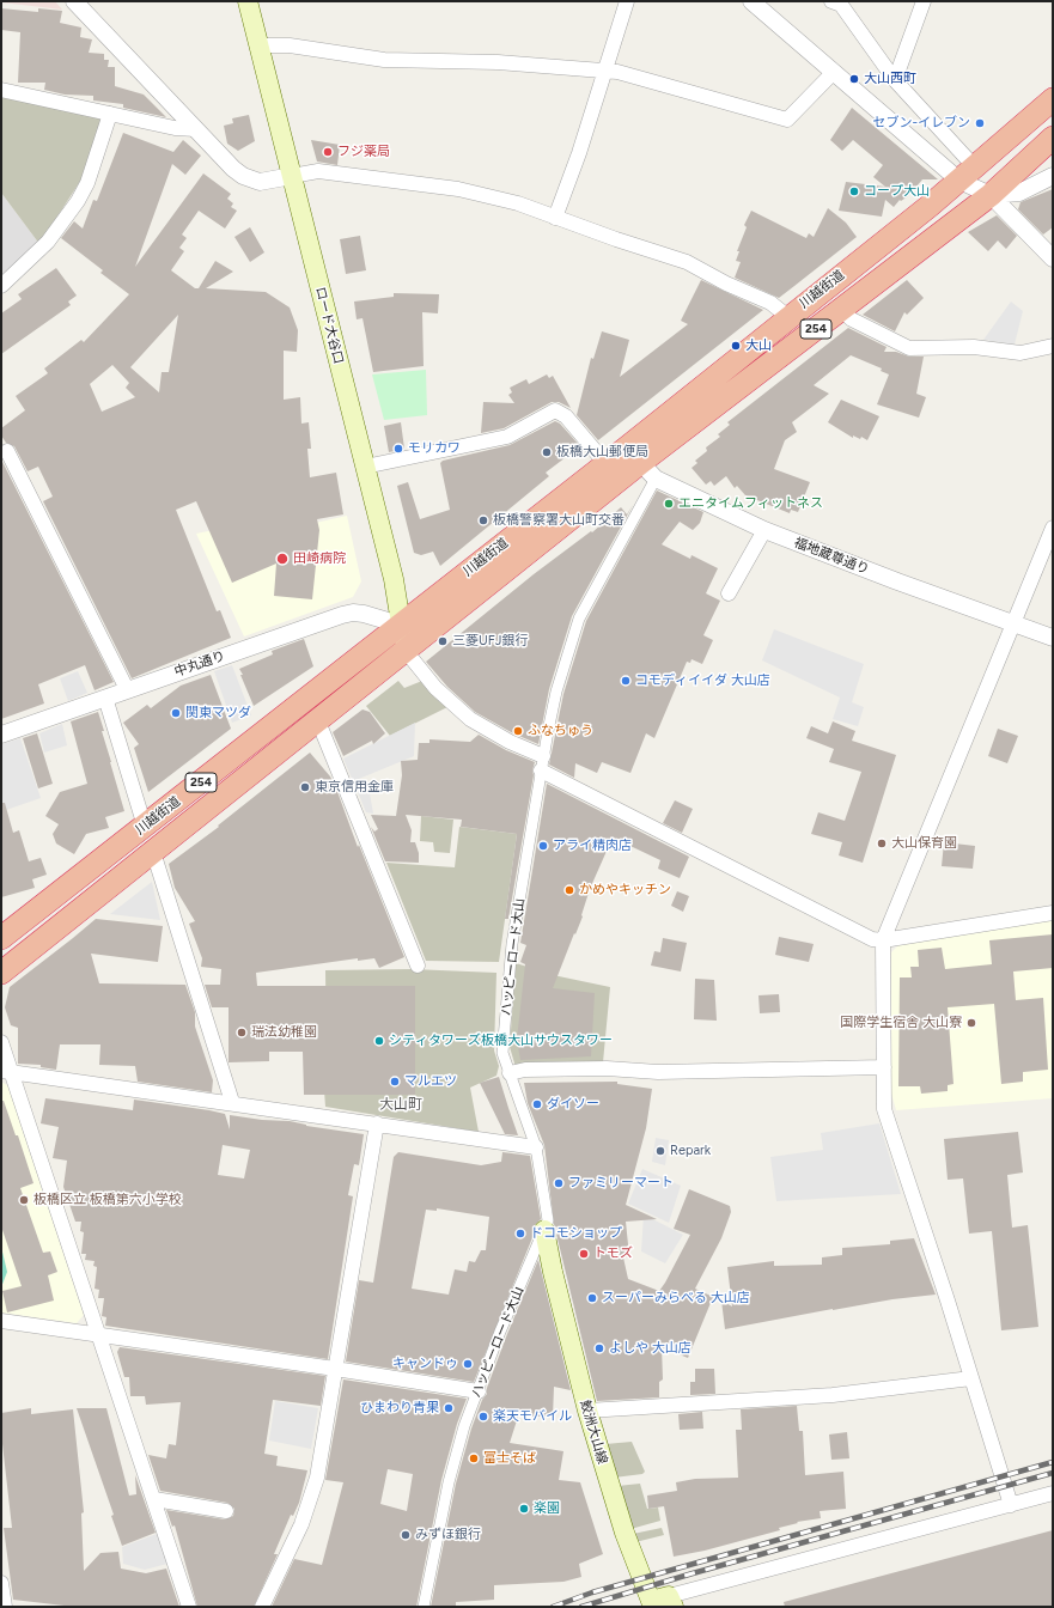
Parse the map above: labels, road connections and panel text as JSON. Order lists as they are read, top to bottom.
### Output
{
  "streets": {
    "highway": ["川越街道", "254"],
    "main road": ["ロード大谷口", "鮫洲大山線"],
    "street": ["福地蔵尊通り", "中丸通り", "ハッピーロード大山"]
  },
  "crossings": [
    ["川越街道", "ロード大谷口"],
    ["川越街道", "福地蔵尊通り"],
    ["川越街道", "中丸通り"],
    ["ロード大谷口", "中丸通り"],
    ["福地蔵尊通り", "ハッピーロード大山"],
    ["ハッピーロード大山", "鮫洲大山線"]
  ],
  "districts": ["大山町"],
  "places": [
    "大山西町",
    "セブン-イレブン",
    "フジ薬局",
    "コープ大山",
    "大山",
    "モリカワ",
    "板橋大山郵便局",
    "エニタイムフィットネス",
    "板橋警察署大山町交番",
    "田崎病院",
    "三菱UFJ銀行",
    "コモディイイダ 大山店",
    "関東マツダ",
    "ふなちゅう",
    "東京信用金庫",
    "大山保育園",
    "アライ精肉店",
    "かめやキッチン",
    "国際学生宿舎 大山寮",
    "瑞法幼稚園",
    "シティタワーズ板橋大山サウスタワー",
    "マルエツ",
    "ダイソー",
    "Repark",
    "ファミリーマート",
    "板橋区立 板橋第六小学校",
    "ドコモショップ",
    "トモズ",
    "スーパーみらべる 大山店",
    "よしや 大山店",
    "キャンドゥ",
    "ひまわり青果",
    "楽天モバイル",
    "富士そば",
    "楽園",
    "みずほ銀行"
  ]
}
